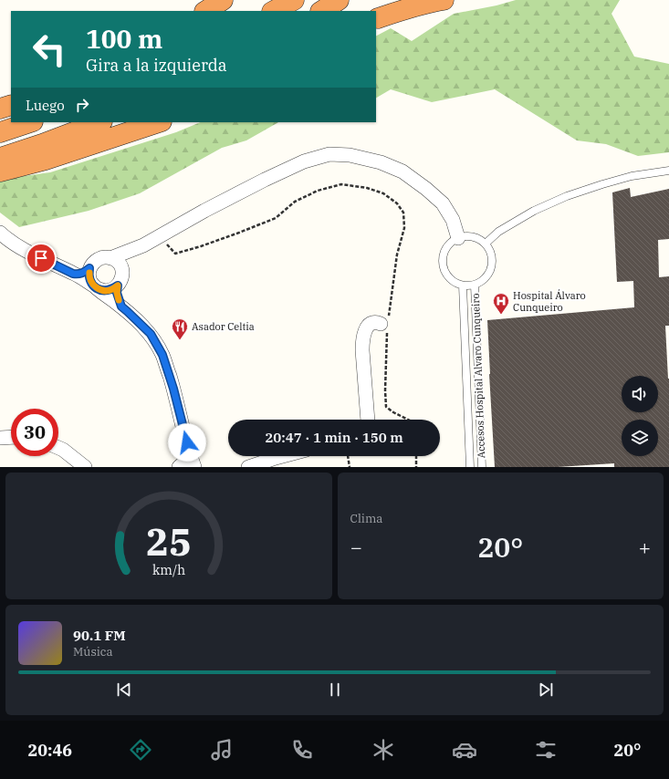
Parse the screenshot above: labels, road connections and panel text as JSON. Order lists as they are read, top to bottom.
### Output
{
  "streets": {
    "lane": ["Accesos Hospital Alvaro Cunqueiro"]
  },
  "places": {
    "hospital": ["Hospital Álvaro Cunqueiro"],
    "restaurant": ["Asador Celtia"]
  },
  "page": {
    "turn": ["100 m", "Gira a la izquierda"],
    "then": "Luego",
    "limit": "30",
    "trip": "20:47 · 1 min · 150 m",
    "tile": "Clima",
    "heat": ["−", "20°", "+"],
    "song": ["90.1 FM", "Música"],
    "tabs": ["20:46", "20°"],
    "gauge": ["25", "km/h"]
  }
}
